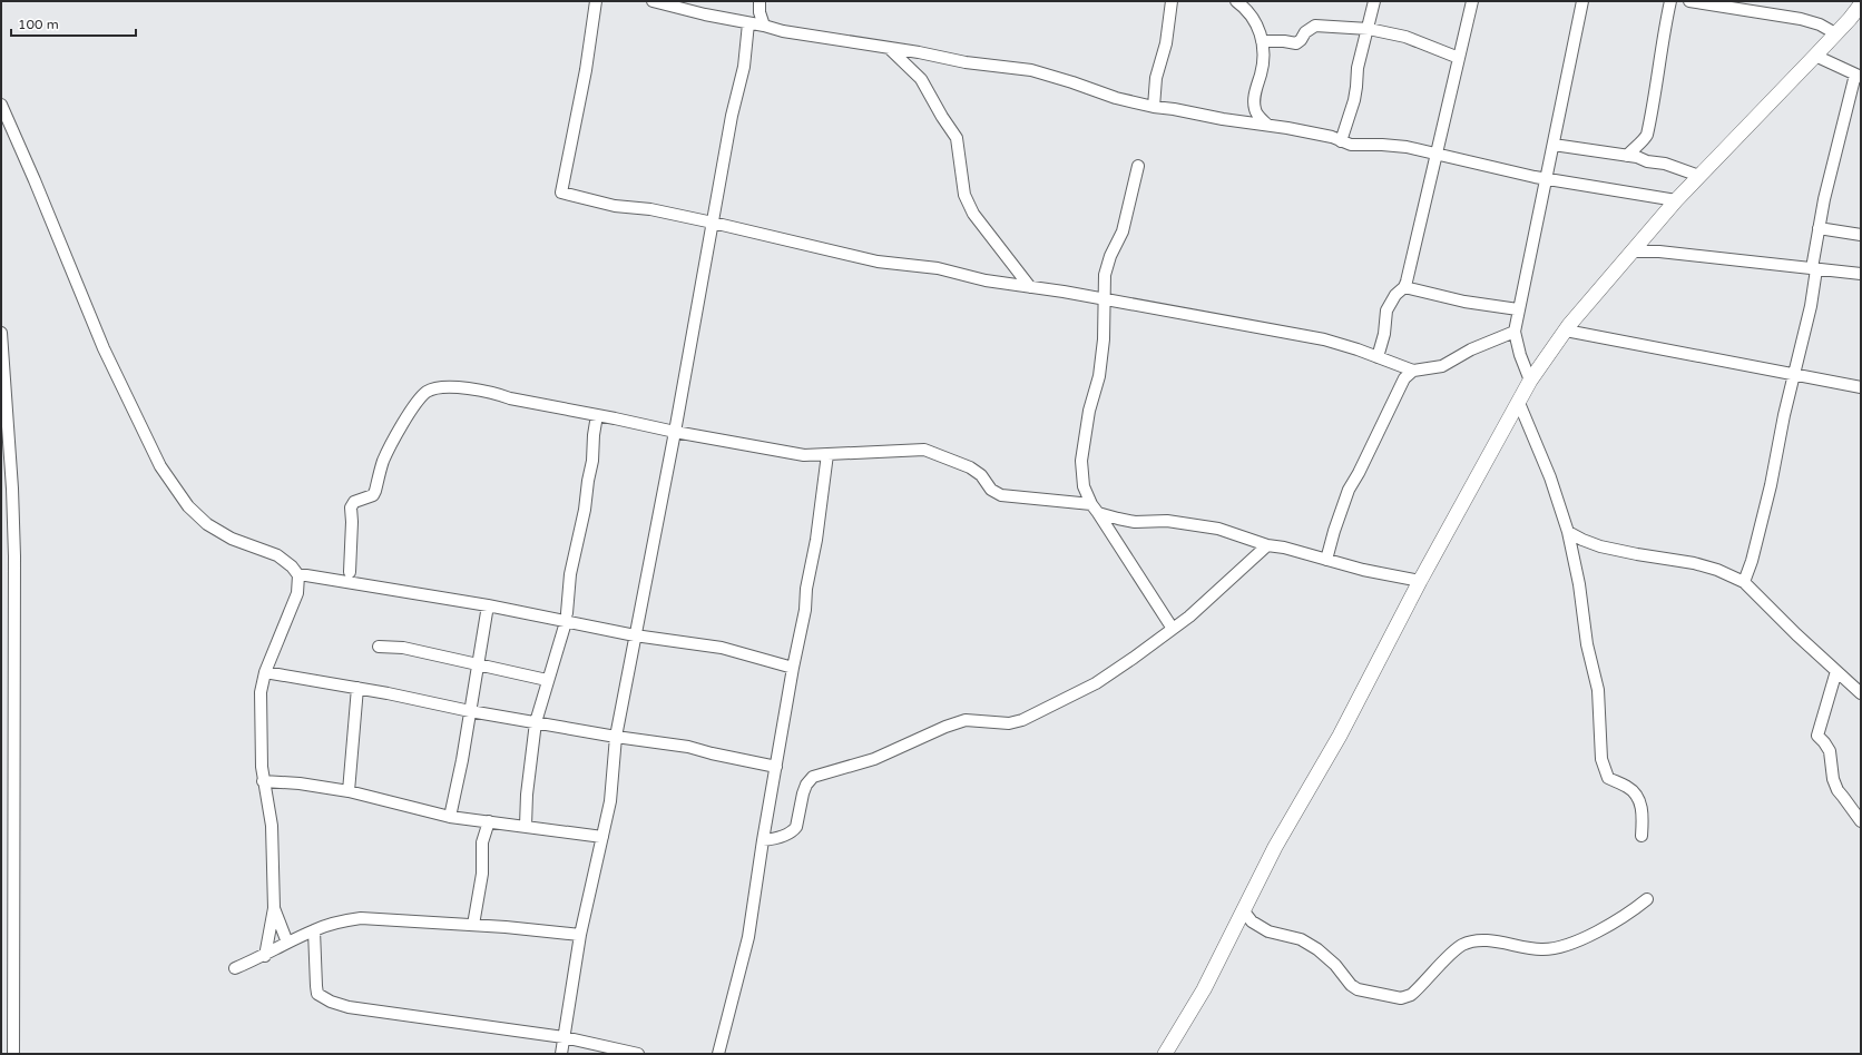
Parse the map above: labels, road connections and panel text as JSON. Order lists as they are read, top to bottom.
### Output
{
  "scale_bar": "100 m"
}
